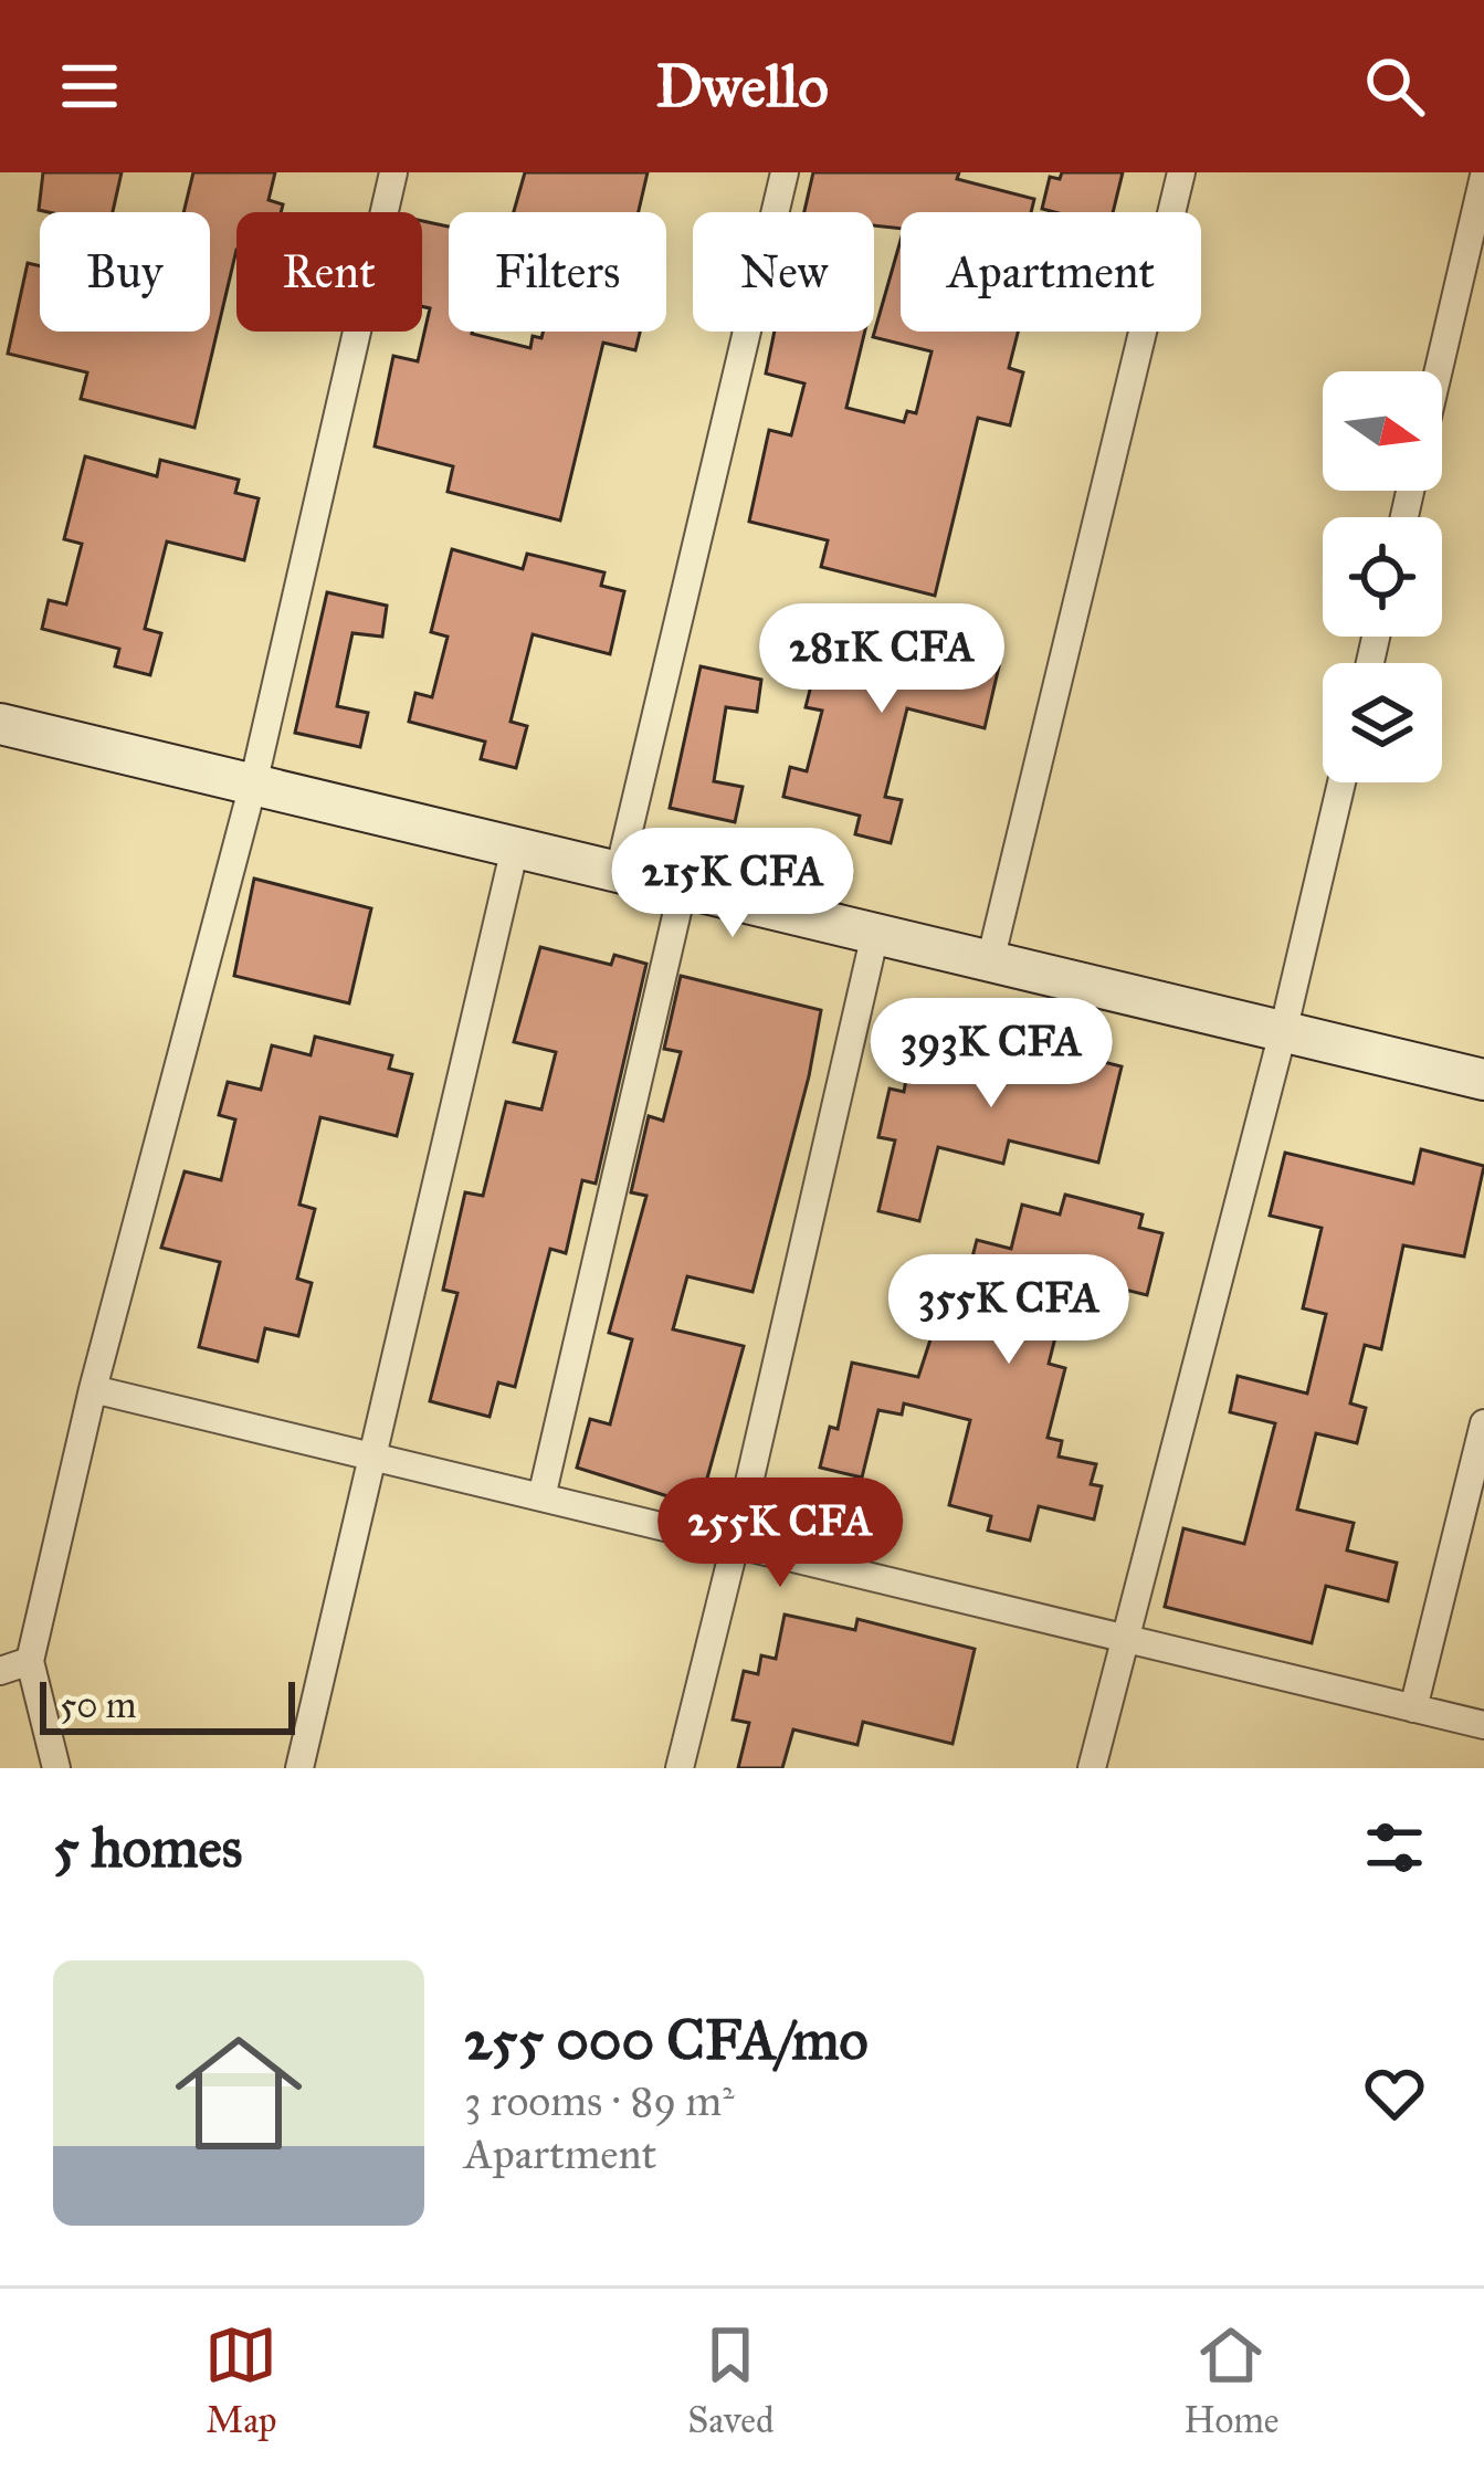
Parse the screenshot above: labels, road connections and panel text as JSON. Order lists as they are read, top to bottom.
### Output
{
  "scale_bar": "50 m",
  "north": "right",
  "page": {
    "header": "Dwello",
    "chip": [
      "Buy",
      "Rent",
      "Filters",
      "New",
      "Apartment"
    ],
    "price": [
      "281K CFA",
      "215K CFA",
      "393K CFA",
      "355K CFA",
      "255K CFA"
    ],
    "scale": "50 m",
    "heading": "5 homes",
    "list": [
      {
        "name": "255 000 CFA/mo",
        "note": "3 rooms · 89 m² · Apartment"
      }
    ],
    "tabs": ["Map", "Saved", "Home"]
  }
}
